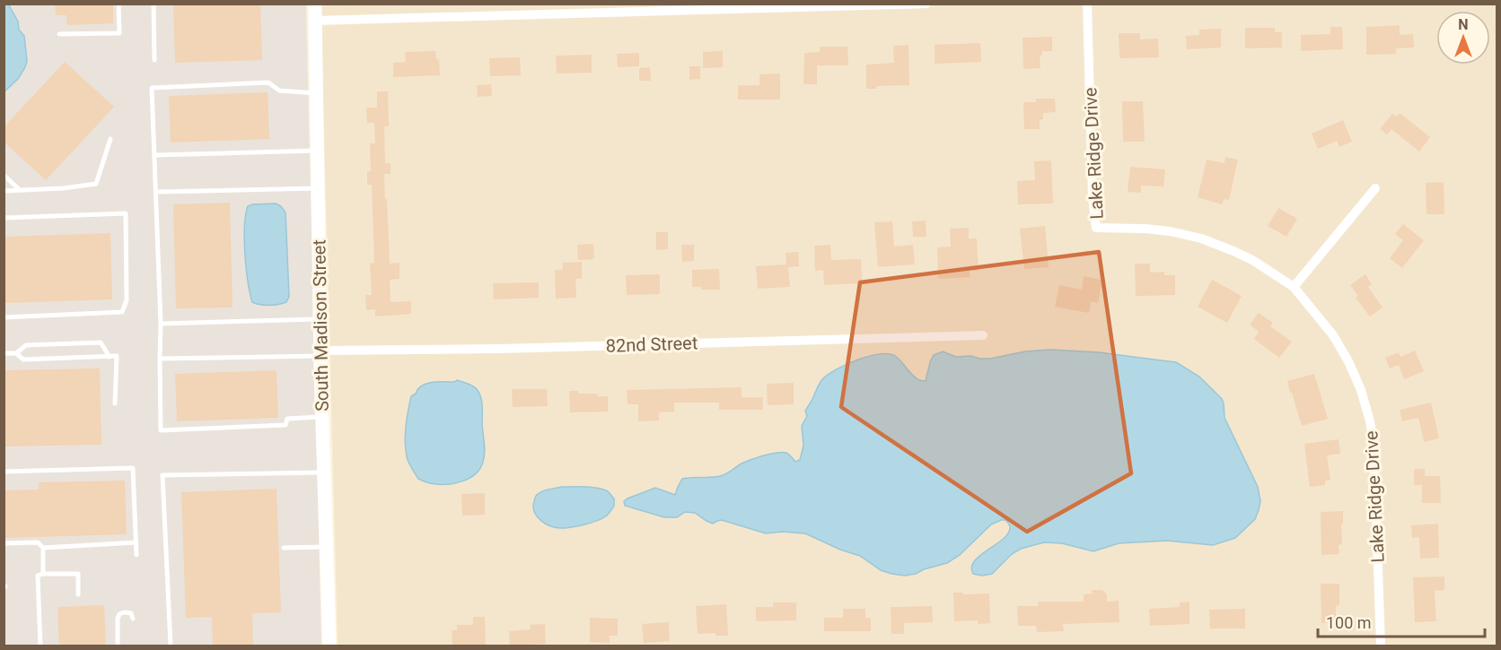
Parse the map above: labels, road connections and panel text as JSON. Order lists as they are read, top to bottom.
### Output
{
  "streets": {
    "street": ["Lake Ridge Drive", "South Madison Street", "82nd Street"]
  },
  "crossings": [
    ["South Madison Street", "82nd Street"]
  ],
  "scale_bar": "100 m",
  "north": "top"
}
